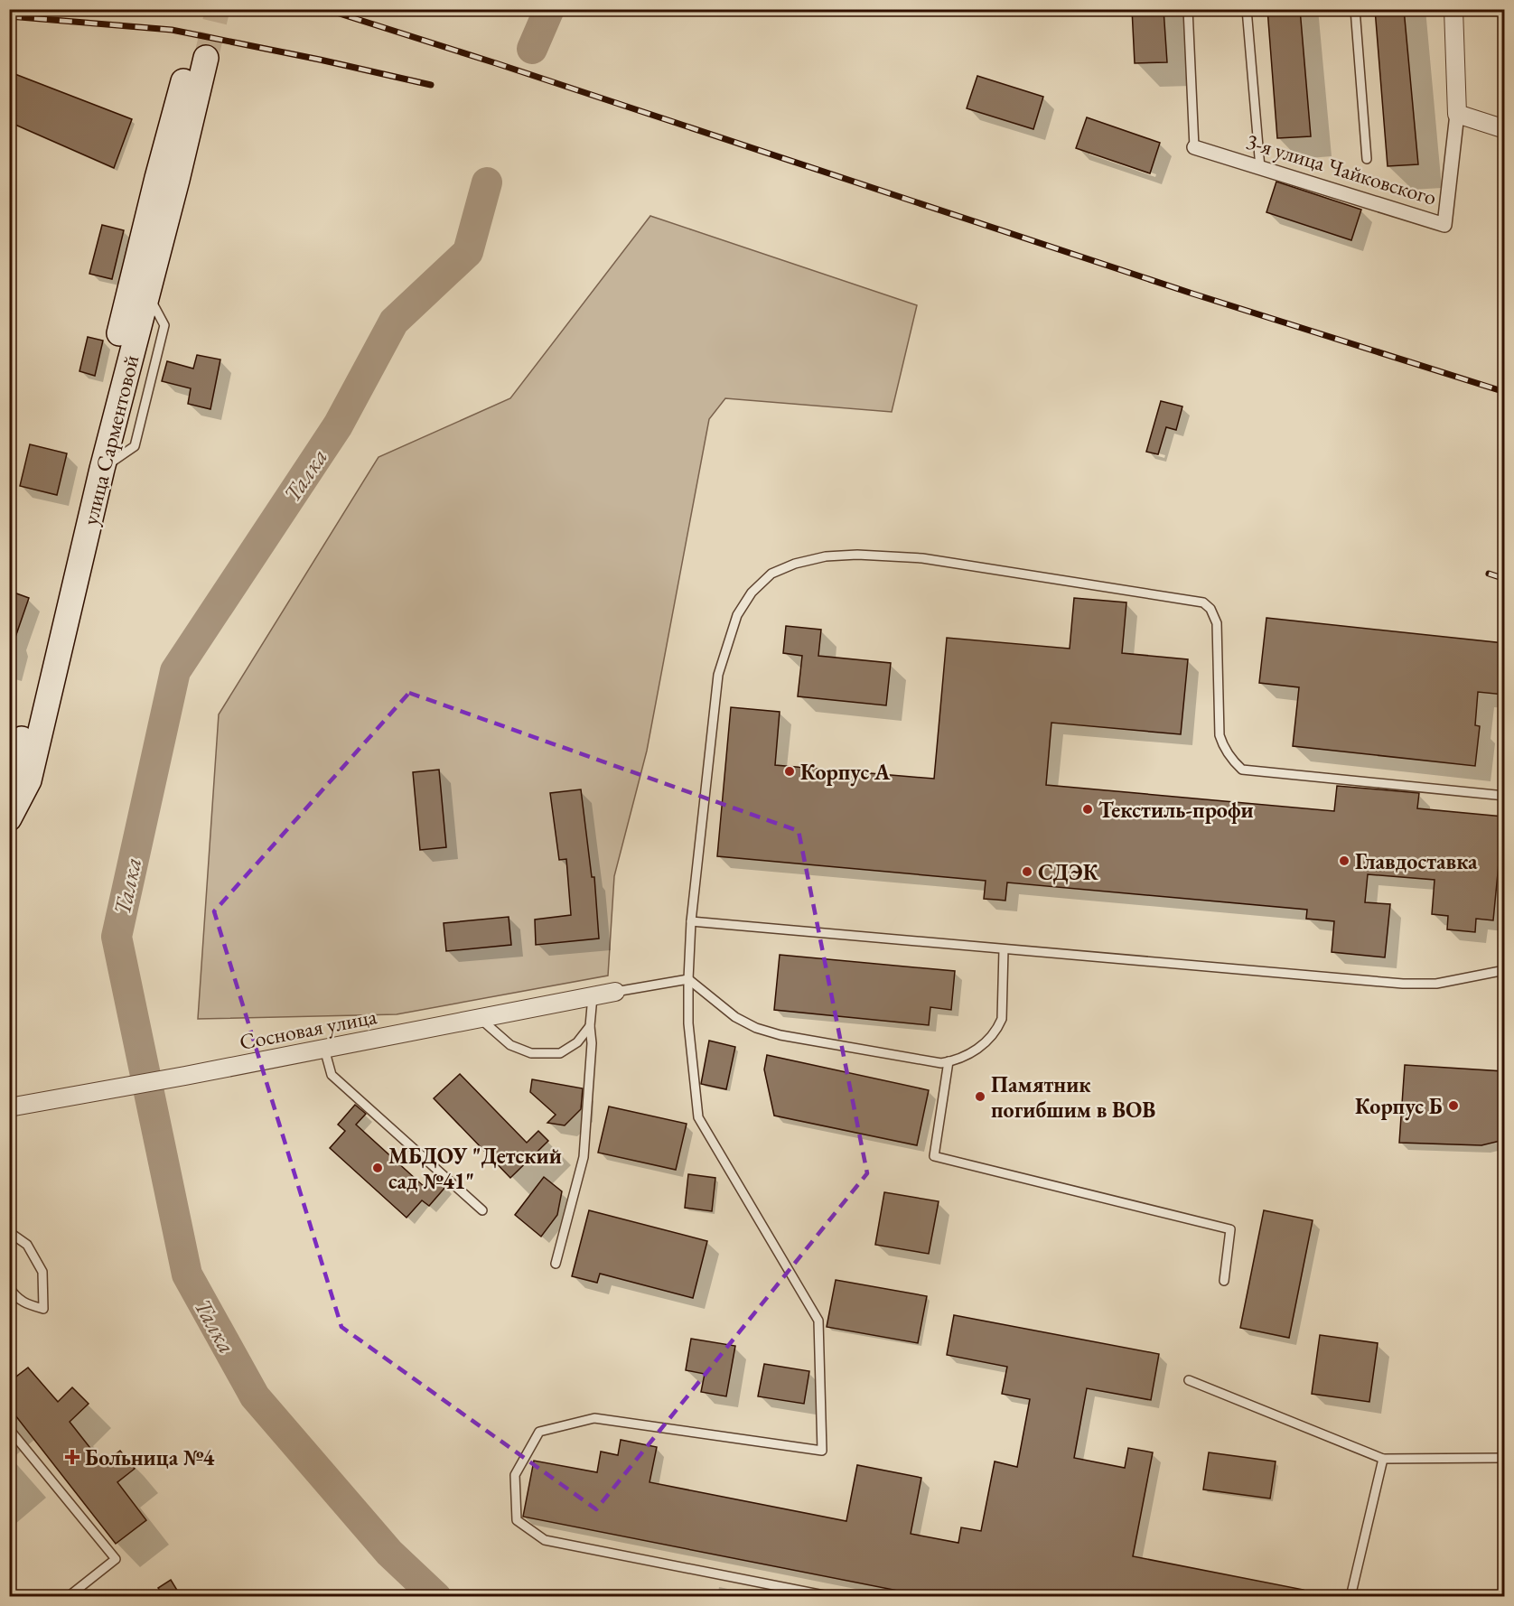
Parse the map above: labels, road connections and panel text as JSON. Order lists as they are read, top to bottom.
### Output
{
  "streets": {
    "main road": ["улица Сарментовой"],
    "street": ["3-я улица Чайковского", "Сосновая улица"]
  },
  "water": ["Талка"],
  "places": {
    "other": [
      "Корпус А",
      "Текстиль-профи",
      "Главдоставка",
      "СДЭК",
      "Памятник погибшим в ВОВ",
      "Корпус Б",
      "МБДОУ \"Детский сад №41\""
    ],
    "health": ["Больница №4"]
  }
}
